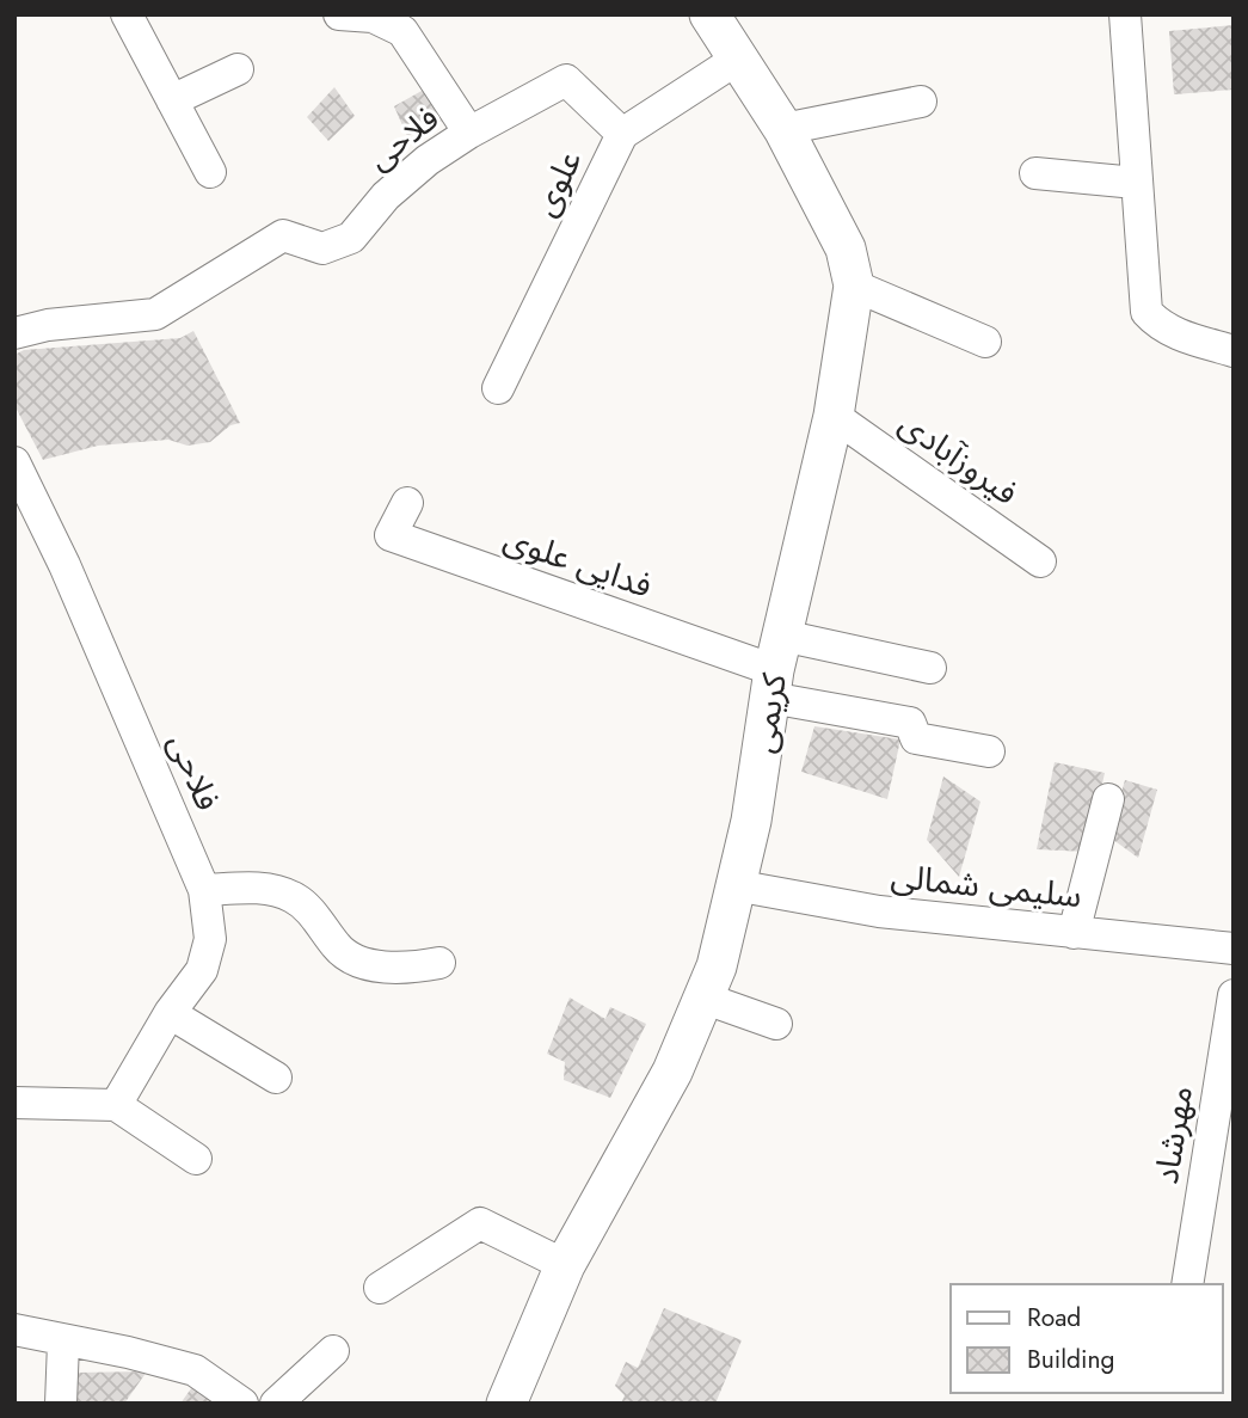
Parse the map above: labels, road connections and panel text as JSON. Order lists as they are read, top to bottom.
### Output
{
  "streets": {
    "main road": ["کریمی"],
    "street": [
      "فلاحی",
      "علوی",
      "فیروزآبادی",
      "فدایی علوی",
      "سلیمی شمالی",
      "مهرشاد"
    ]
  },
  "crossings": [
    ["فلاحی", "علوی"],
    ["علوی", "کریمی"],
    ["فیروزآبادی", "کریمی"],
    ["فدایی علوی", "کریمی"],
    ["کریمی", "سلیمی شمالی"]
  ],
  "legend": ["Road", "Building"]
}
